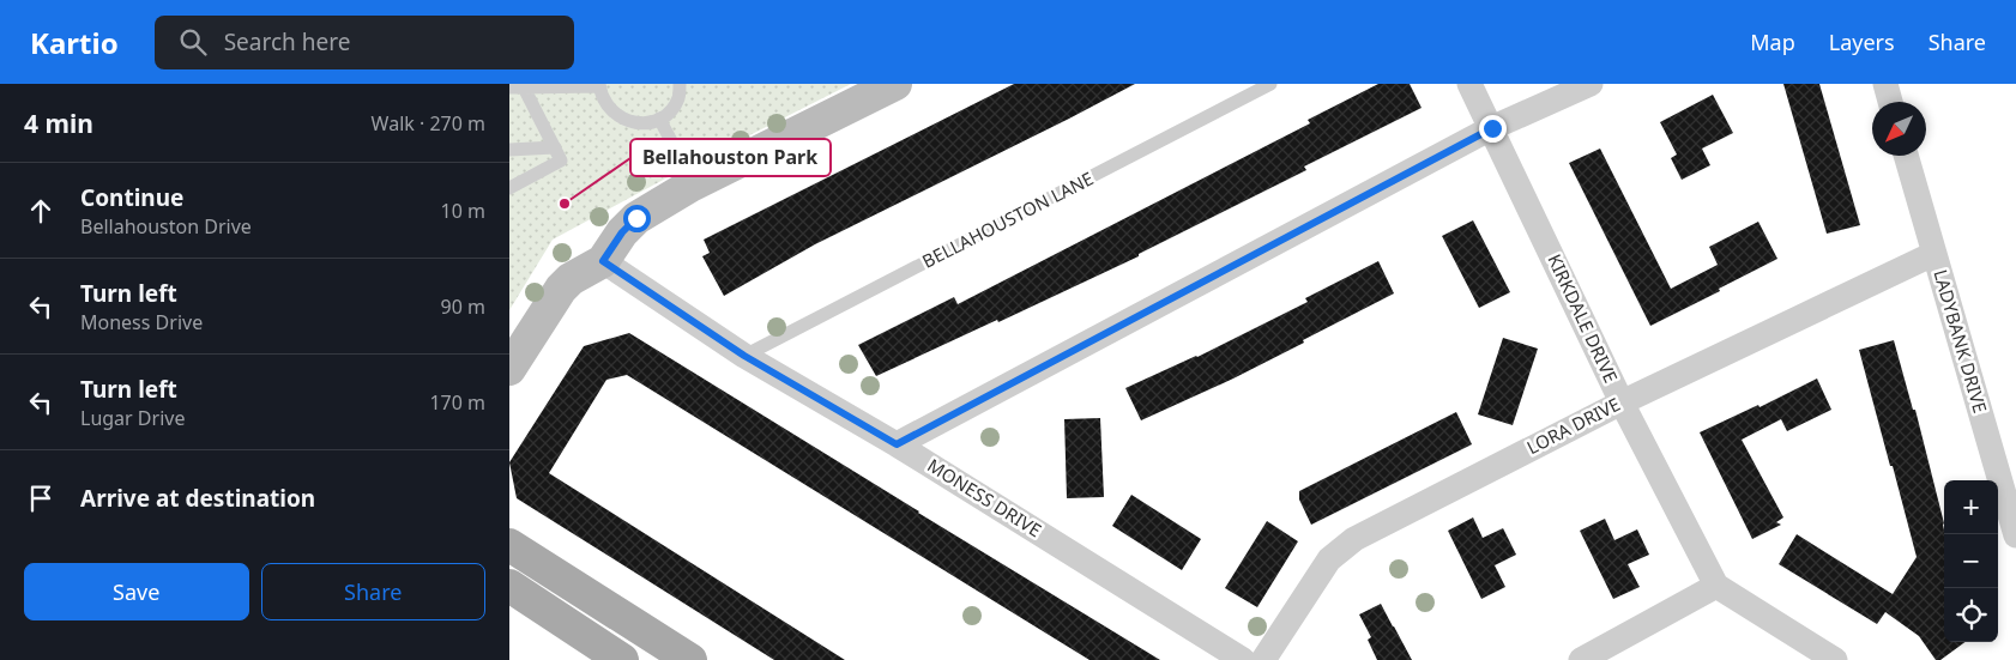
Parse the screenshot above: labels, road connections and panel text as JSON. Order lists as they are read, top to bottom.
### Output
{
  "streets": {
    "street": [
      "KIRKDALE DRIVE",
      "LADYBANK DRIVE",
      "LORA DRIVE",
      "MONESS DRIVE"
    ],
    "lane": ["BELLAHOUSTON LANE"]
  },
  "crossings": [
    ["BELLAHOUSTON LANE", "MONESS DRIVE"],
    ["KIRKDALE DRIVE", "LORA DRIVE"],
    ["LADYBANK DRIVE", "LORA DRIVE"]
  ],
  "places": ["Bellahouston Park"],
  "north": "bottom left",
  "page": {
    "header": "Kartio",
    "search": "Search here",
    "nav": ["Map", "Layers", "Share"],
    "heading": ["4 min", "Walk · 270 m"],
    "list": [
      ["Continue", "Bellahouston Drive", "10 m"],
      ["Turn left", "Moness Drive", "90 m"],
      ["Turn left", "Lugar Drive", "170 m"],
      "Arrive at destination"
    ],
    "map_buttons": ["+", "−"],
    "buttons": ["Save", "Share"]
  }
}
